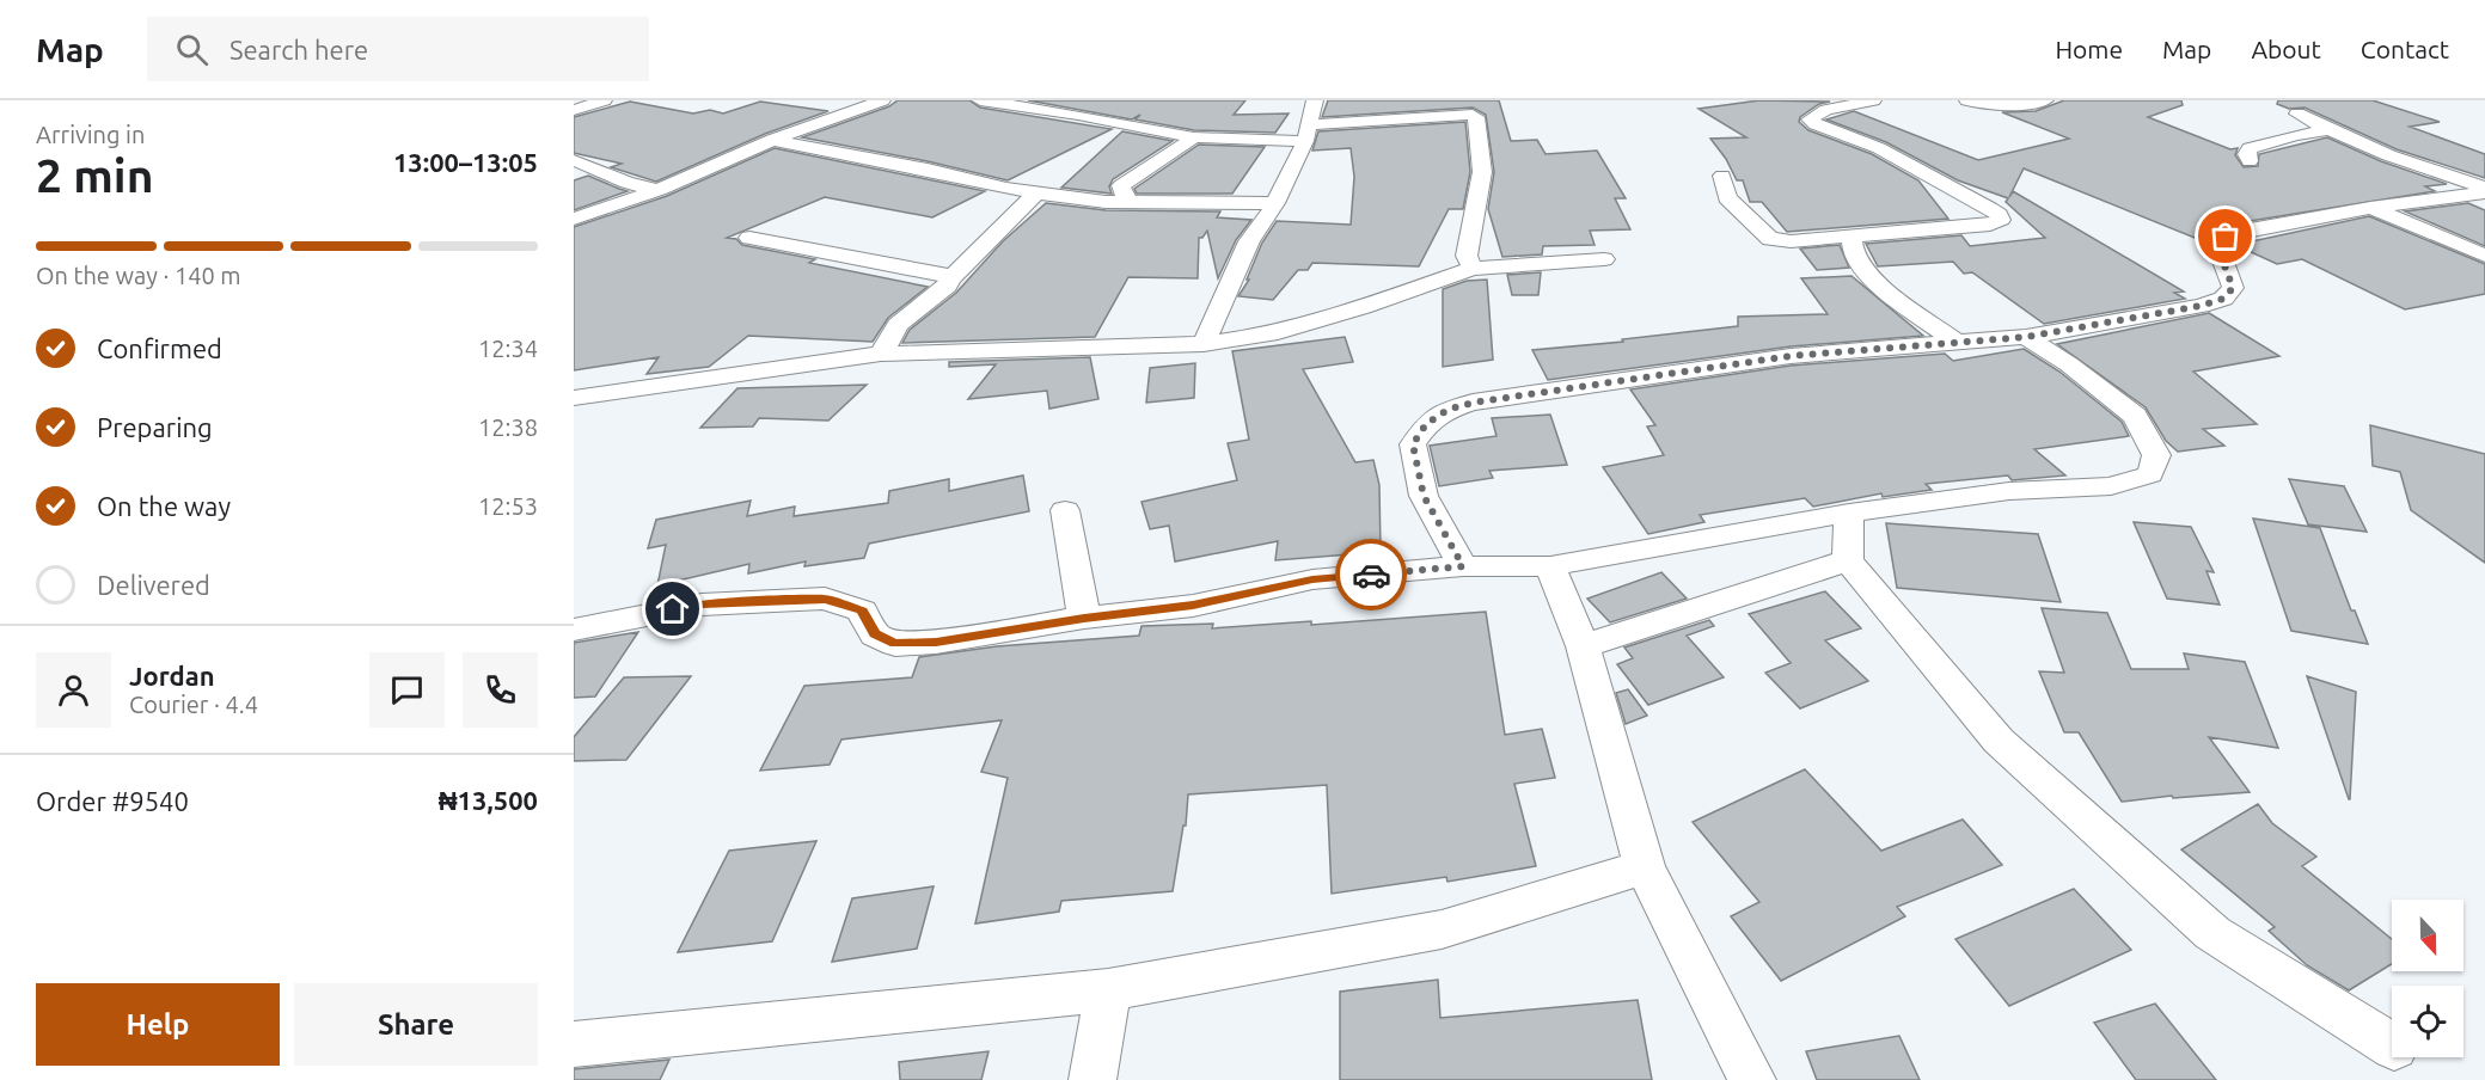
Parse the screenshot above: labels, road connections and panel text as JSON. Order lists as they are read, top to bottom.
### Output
{
  "north": "bottom",
  "page": {
    "header": "Map",
    "search": "Search here",
    "nav": [
      "Home",
      "Map",
      "About",
      "Contact"
    ],
    "heading": ["2 min", "Arriving in", "13:00–13:05"],
    "panel": [
      "Jordan",
      "Courier · 4.4",
      "Order #9540",
      "₦13,500"
    ],
    "bar": "On the way · 140 m",
    "list": [
      ["Confirmed", "12:34"],
      ["Preparing", "12:38"],
      ["On the way", "12:53"],
      "Delivered"
    ],
    "buttons": ["Help", "Share"]
  }
}
